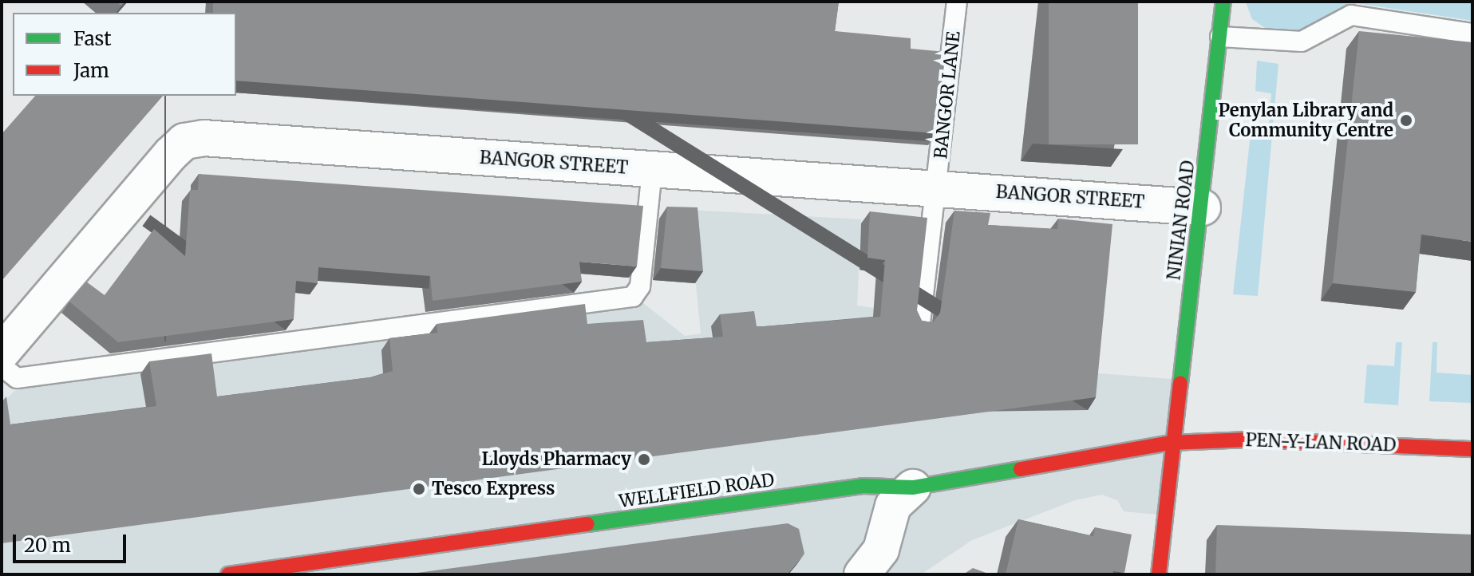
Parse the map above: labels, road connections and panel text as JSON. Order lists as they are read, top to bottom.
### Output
{
  "streets": {
    "street": [
      "BANGOR STREET",
      "NINIAN ROAD",
      "PEN-Y-LAN ROAD",
      "WELLFIELD ROAD"
    ],
    "lane": ["BANGOR LANE"]
  },
  "crossings": [
    ["BANGOR LANE", "BANGOR STREET"],
    ["BANGOR STREET", "NINIAN ROAD"],
    ["NINIAN ROAD", "PEN-Y-LAN ROAD"],
    ["NINIAN ROAD", "WELLFIELD ROAD"],
    ["PEN-Y-LAN ROAD", "WELLFIELD ROAD"]
  ],
  "places": ["Penylan Library and Community Centre", "Lloyds Pharmacy", "Tesco Express"],
  "legend": ["Fast", "Jam"],
  "scale_bar": "20 m"
}
